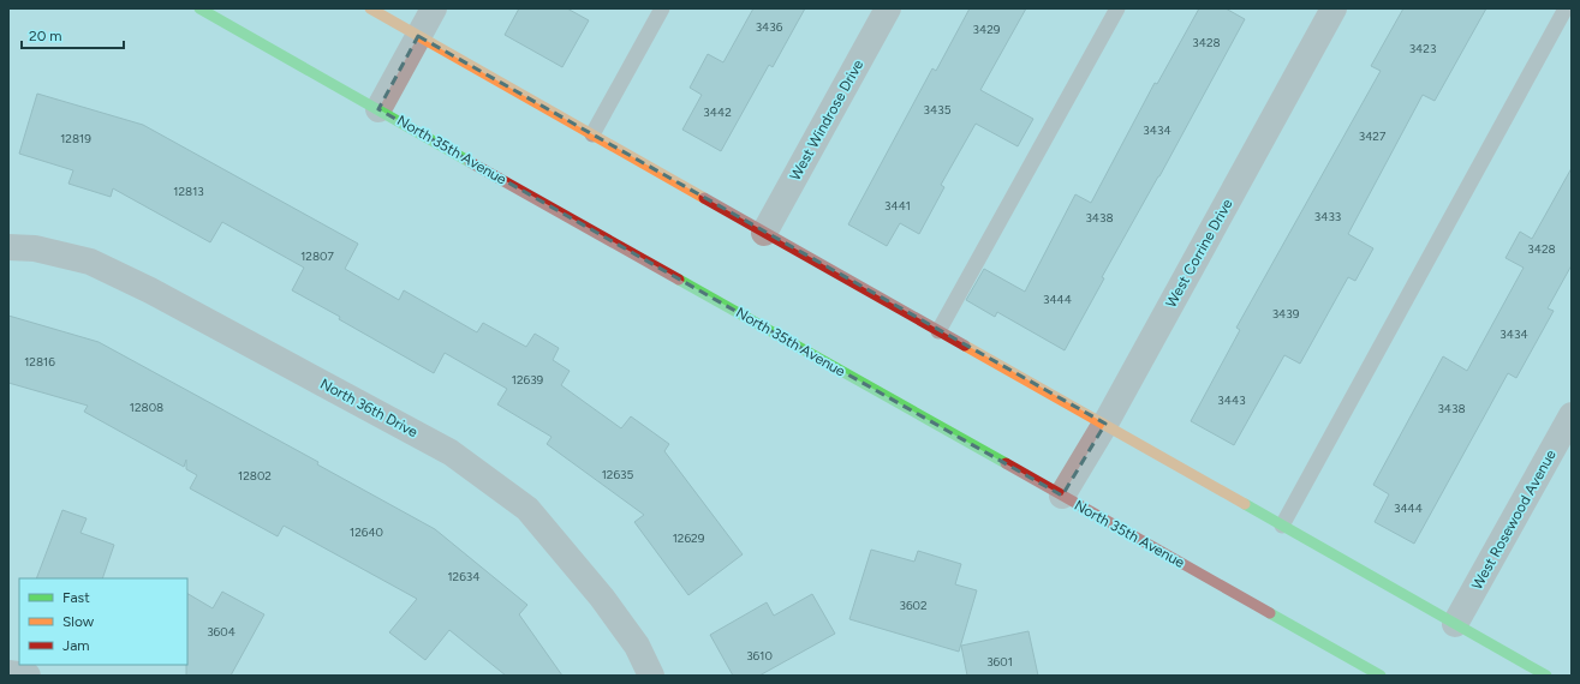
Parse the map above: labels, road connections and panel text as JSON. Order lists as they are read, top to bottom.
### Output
{
  "streets": {
    "street": [
      "West Windrose Drive",
      "North 35th Avenue",
      "West Corrine Drive",
      "North 36th Drive",
      "West Rosewood Avenue"
    ]
  },
  "crossings": [
    ["North 35th Avenue", "West Corrine Drive"]
  ],
  "house_numbers": [
    "3436",
    "3429",
    "3428",
    "3423",
    "3435",
    "3442",
    "3434",
    "3427",
    "12819",
    "12813",
    "3441",
    "3433",
    "3438",
    "3428",
    "12807",
    "3444",
    "3439",
    "3434",
    "12816",
    "12639",
    "3443",
    "12808",
    "3438",
    "12635",
    "12802",
    "3444",
    "12640",
    "12629",
    "12634",
    "3602",
    "3604",
    "3610",
    "3601"
  ],
  "legend": ["Fast", "Slow", "Jam"],
  "scale_bar": "20 m"
}
